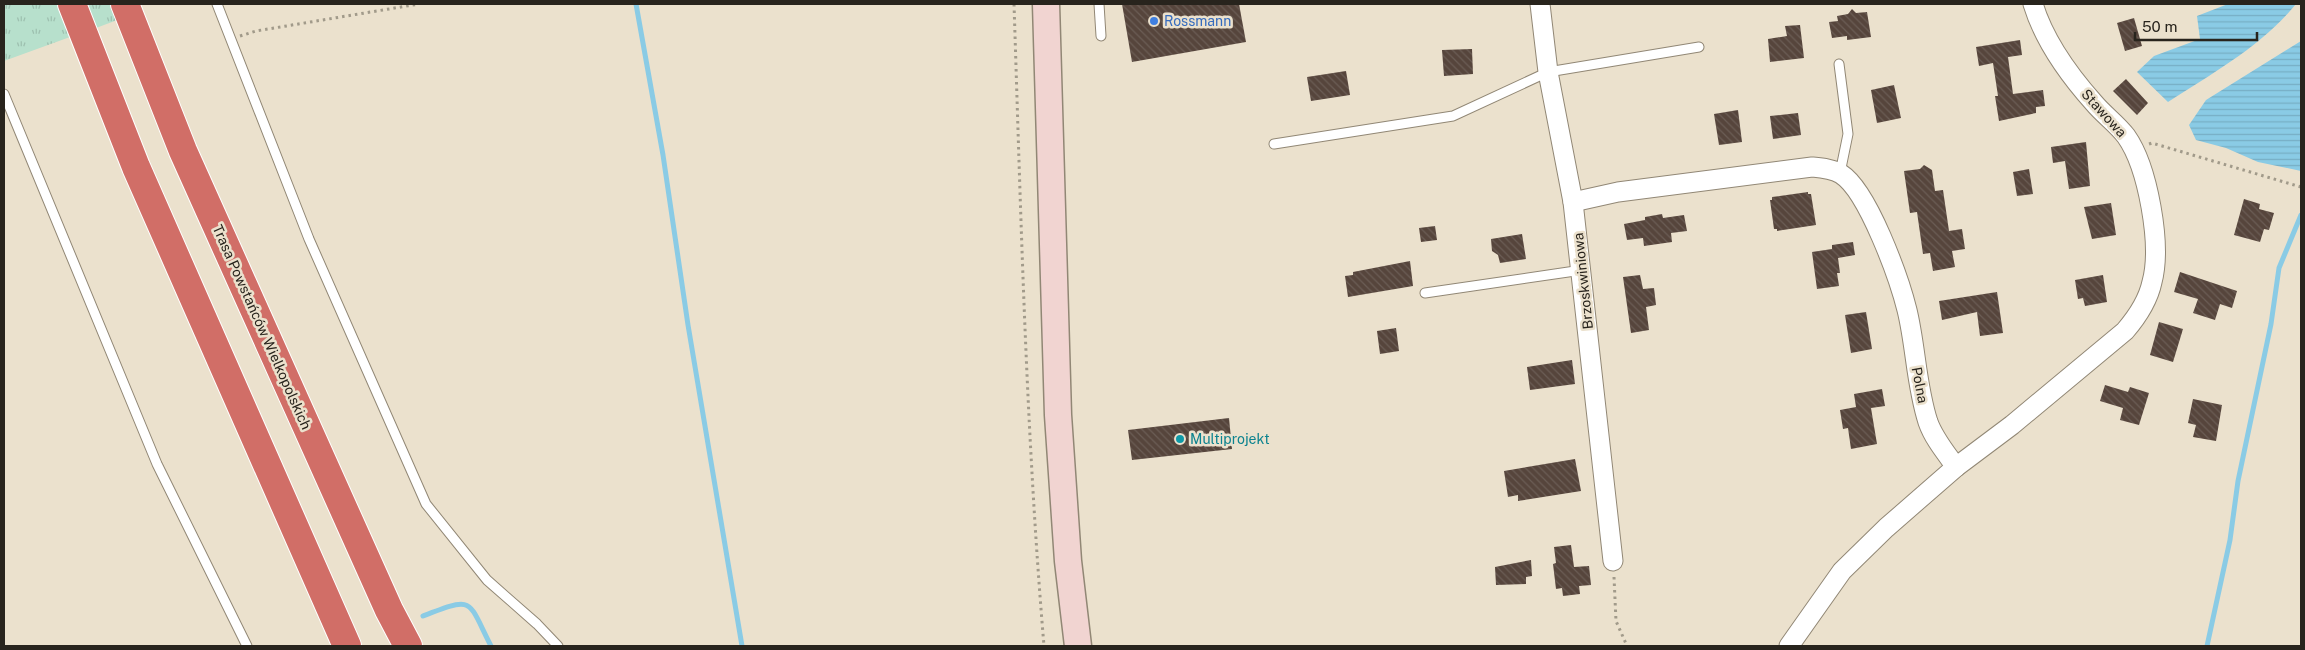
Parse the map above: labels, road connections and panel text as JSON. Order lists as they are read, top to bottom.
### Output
{
  "streets": {
    "highway": ["Trasa Powstańców Wielkopolskich"],
    "street": ["Stawowa", "Brzoskwiniowa", "Polna"]
  },
  "places": ["Rossmann", "Multiprojekt"],
  "scale_bar": "50 m"
}
